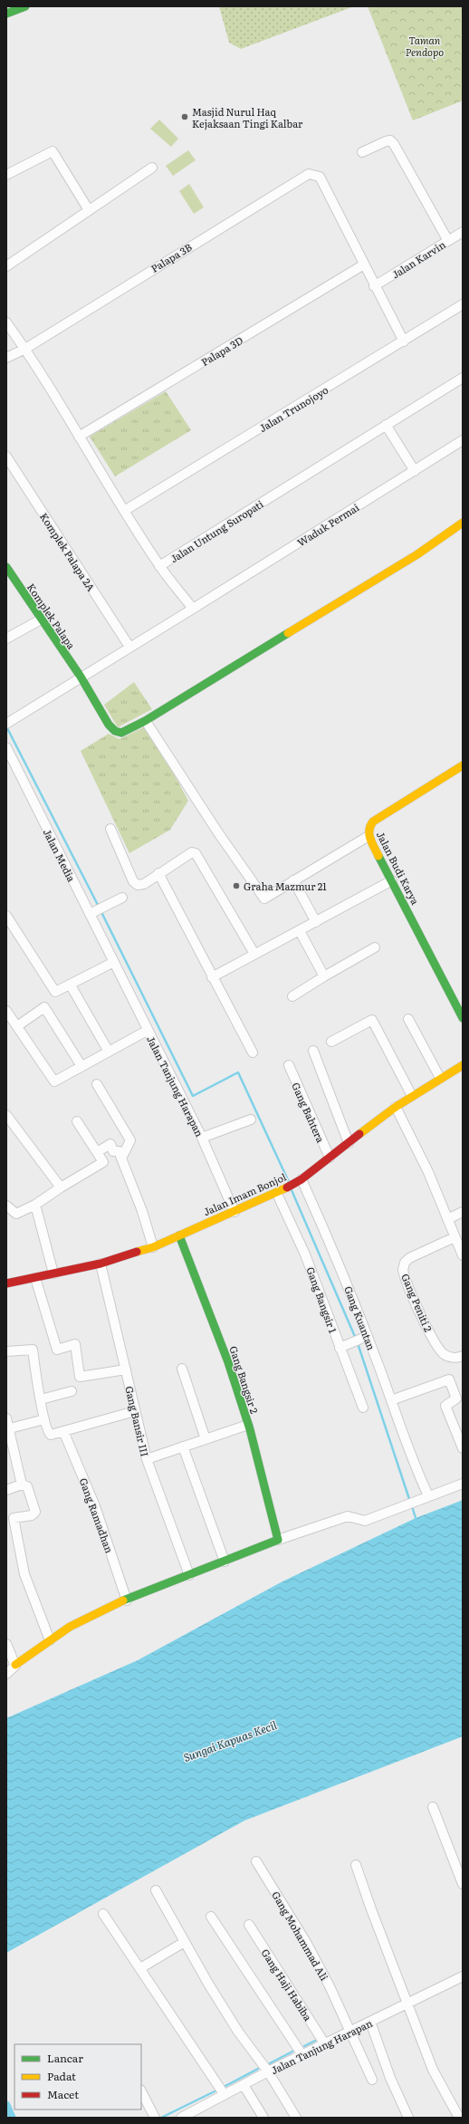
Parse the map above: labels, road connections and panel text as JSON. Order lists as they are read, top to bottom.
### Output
{
  "streets": {
    "main road": [
      "Komplek Palapa",
      "Jalan Budi Karya",
      "Jalan Imam Bonjol",
      "Gang Bangsir 2"
    ],
    "street": [
      "Palapa 3B",
      "Jalan Karvin",
      "Palapa 3D",
      "Jalan Trunojoyo",
      "Waduk Permai",
      "Jalan Untung Suropati",
      "Komplek Palapa 2A",
      "Jalan Media",
      "Jalan Tanjung Harapan",
      "Gang Bahtera",
      "Gang Bangsir 1",
      "Gang Peniti 2",
      "Gang Kuantan",
      "Gang Bansir III",
      "Gang Ramadhan",
      "Gang Mohammad Ali",
      "Gang Haji Habiba"
    ]
  },
  "crossings": [
    ["Palapa 3B", "Palapa 3D"],
    ["Palapa 3B", "Jalan Untung Suropati"],
    ["Palapa 3D", "Jalan Untung Suropati"],
    ["Jalan Trunojoyo", "Jalan Untung Suropati"],
    ["Waduk Permai", "Komplek Palapa 2A"],
    ["Waduk Permai", "Komplek Palapa"],
    ["Jalan Media", "Jalan Tanjung Harapan"],
    ["Jalan Tanjung Harapan", "Jalan Imam Bonjol"],
    ["Jalan Tanjung Harapan", "Gang Mohammad Ali"],
    ["Jalan Tanjung Harapan", "Gang Haji Habiba"],
    ["Gang Bahtera", "Jalan Imam Bonjol"],
    ["Jalan Imam Bonjol", "Gang Bangsir 1"],
    ["Jalan Imam Bonjol", "Gang Kuantan"],
    ["Jalan Imam Bonjol", "Gang Bangsir 2"],
    ["Jalan Imam Bonjol", "Gang Bansir III"]
  ],
  "water": ["Sungai Kapuas Kecil"],
  "parks": ["Taman Pendopo"],
  "places": ["Masjid Nurul Haq Kejaksaan Tingi Kalbar", "Graha Mazmur 21"],
  "legend": ["Lancar", "Padat", "Macet"]
}
